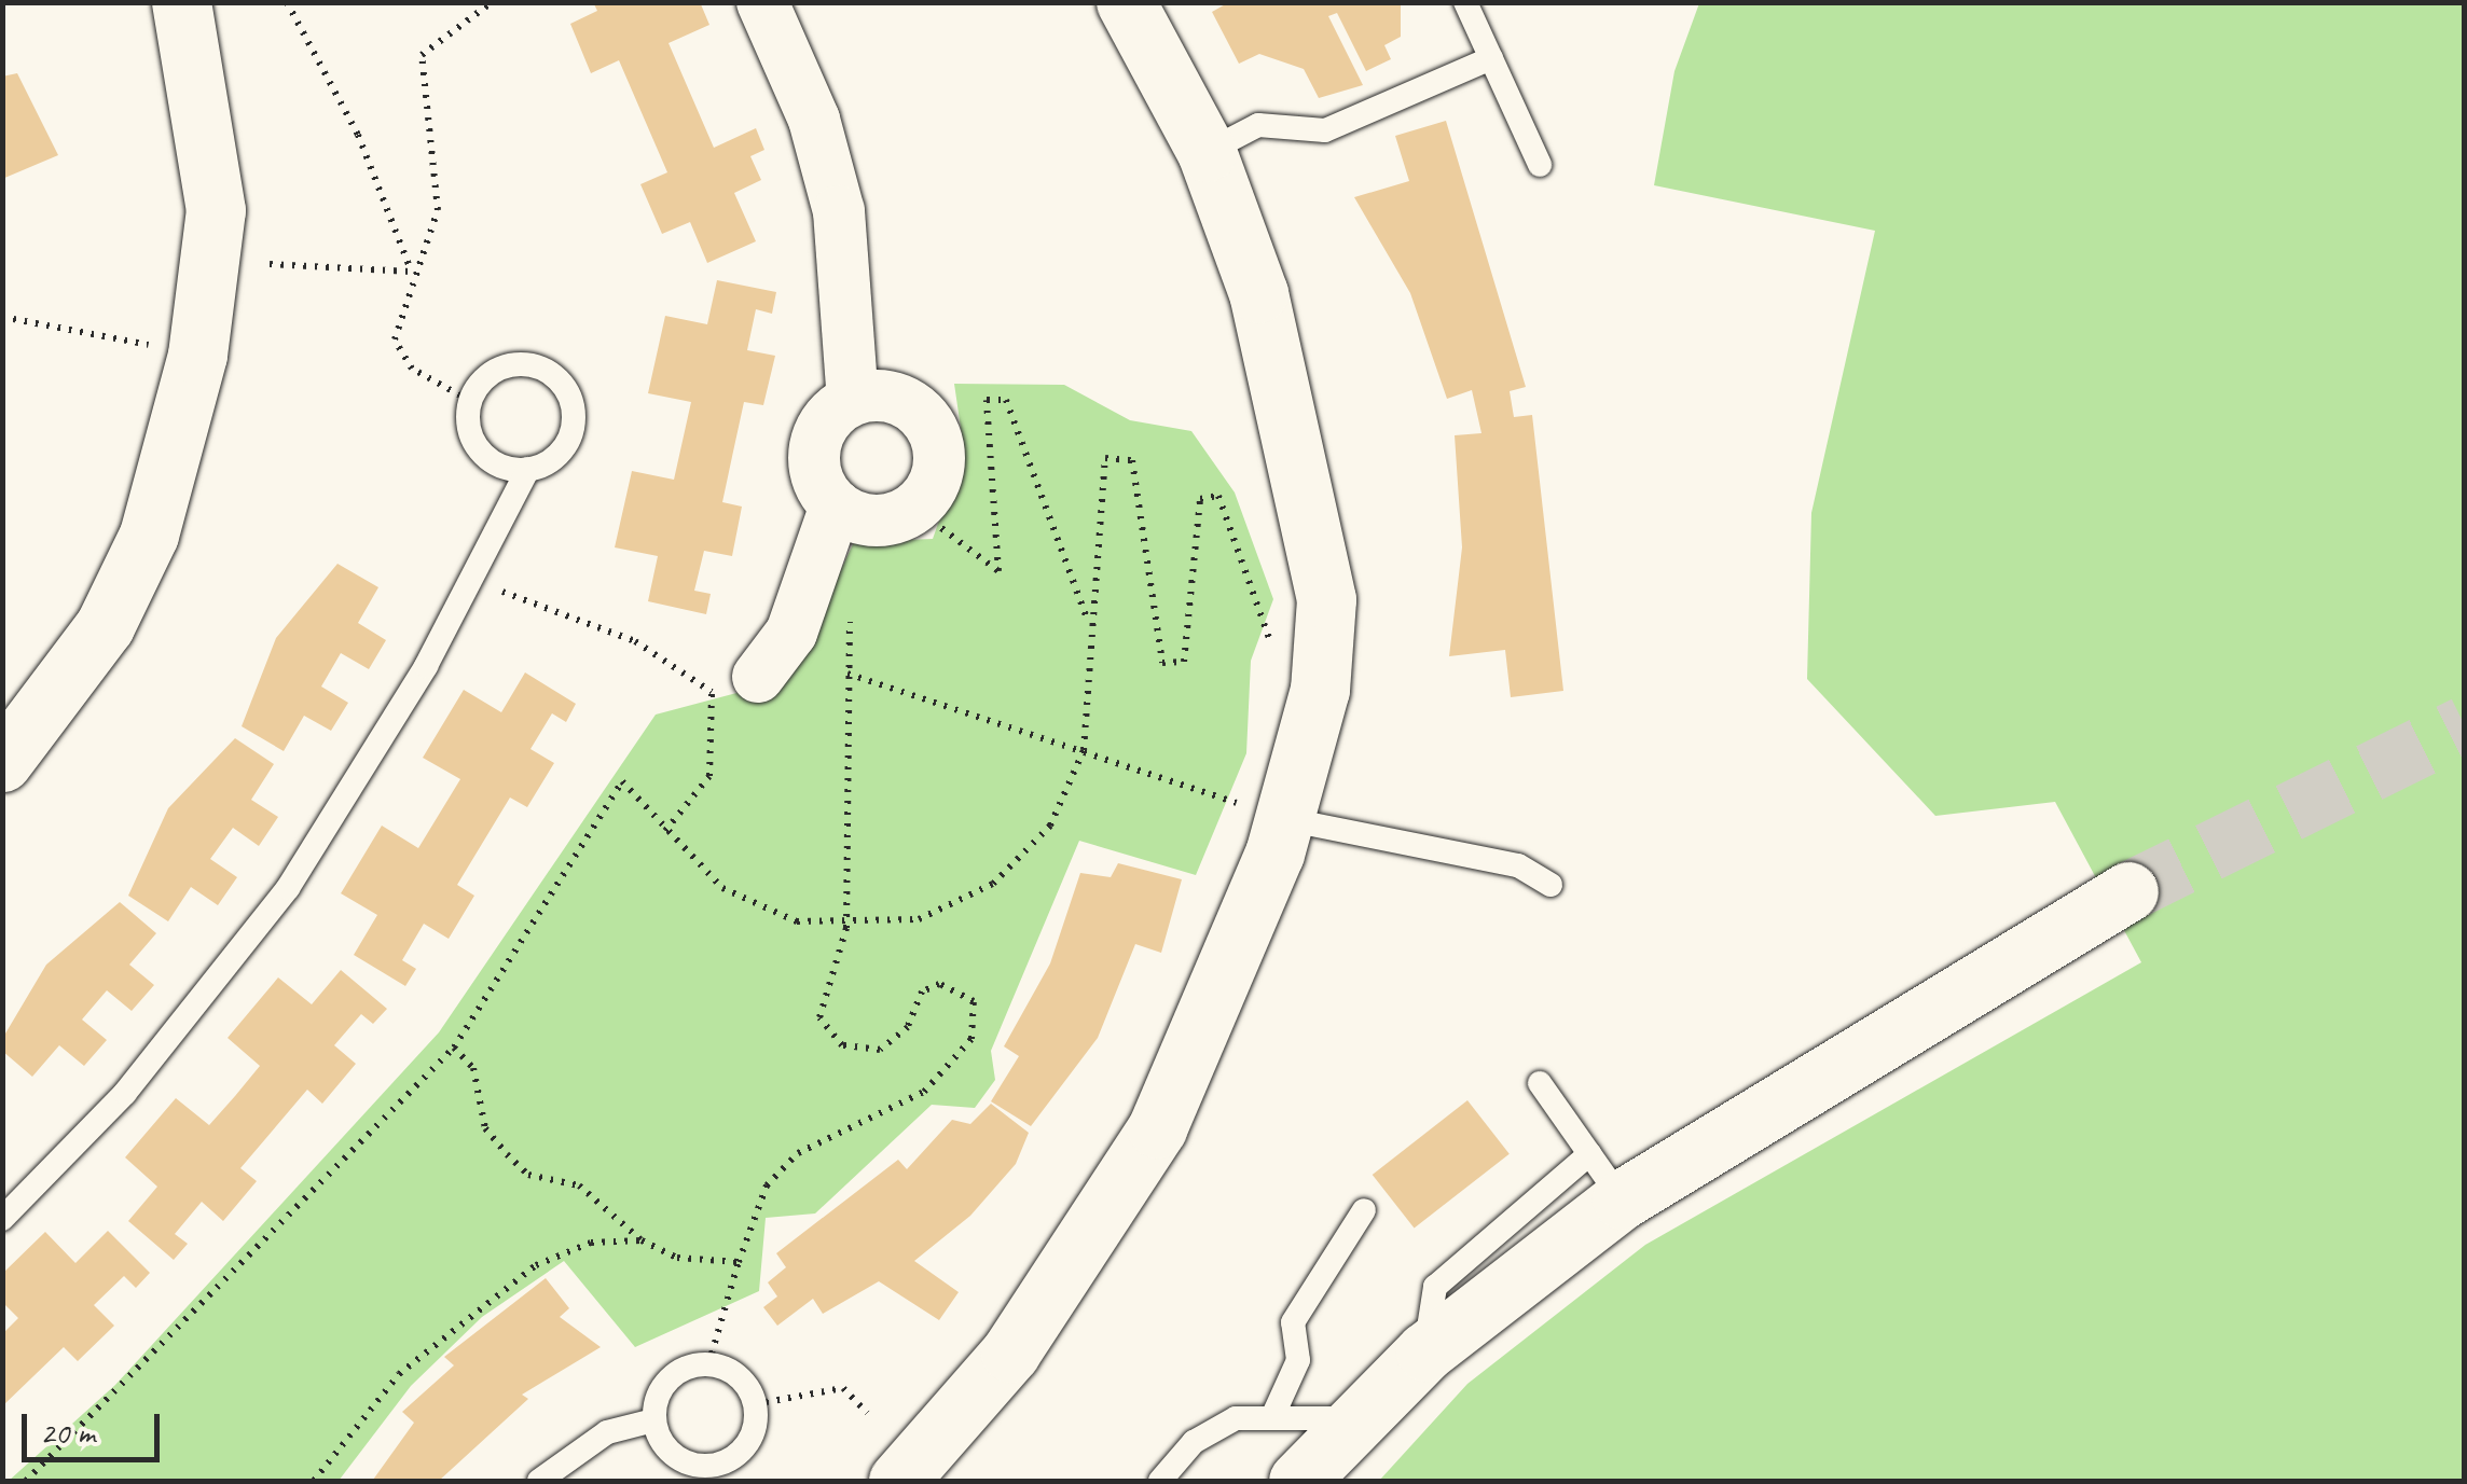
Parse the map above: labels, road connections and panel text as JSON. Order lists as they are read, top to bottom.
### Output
{
  "scale_bar": "20 m"
}
